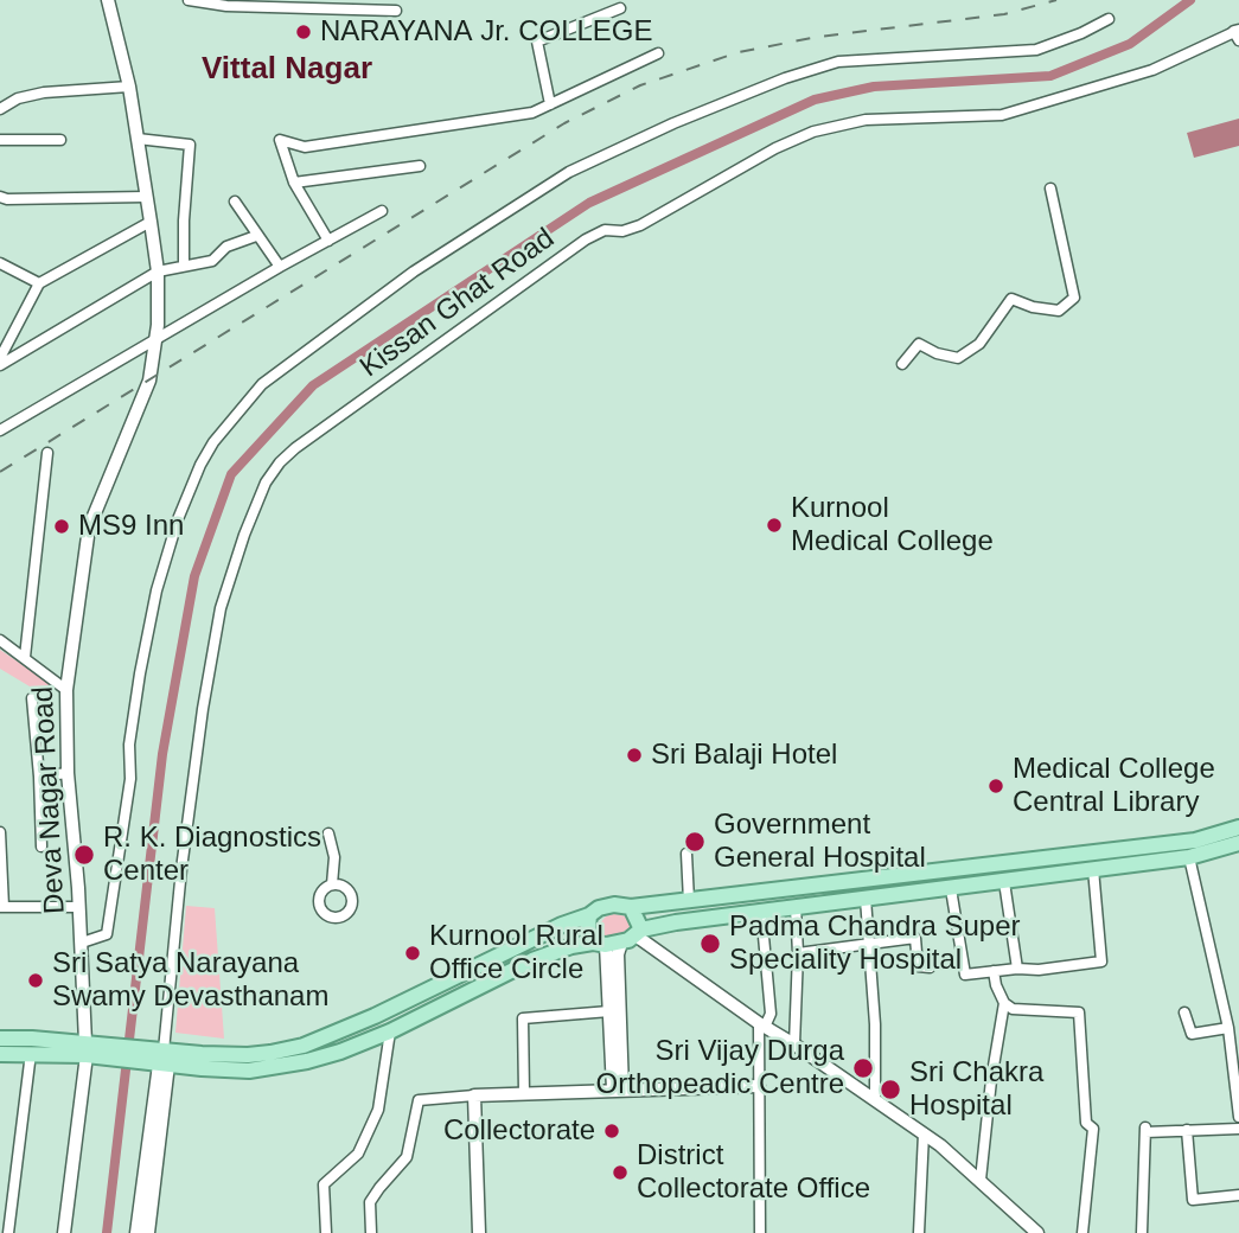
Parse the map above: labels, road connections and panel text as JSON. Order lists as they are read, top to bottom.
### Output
{
  "streets": {
    "street": ["Kissan Ghat Road", "Deva Nagar Road"]
  },
  "districts": ["Vittal Nagar"],
  "places": [
    "NARAYANA Jr. COLLEGE",
    "Kurnool Medical College",
    "MS9 Inn",
    "Sri Balaji Hotel",
    "Medical College Central Library",
    "Government General Hospital",
    "R. K. Diagnostics Center",
    "Padma Chandra Super Speciality Hospital",
    "Kurnool Rural Office Circle",
    "Sri Satya Narayana Swamy Devasthanam",
    "Sri Vijay Durga Orthopeadic Centre",
    "Sri Chakra Hospital",
    "Collectorate",
    "District Collectorate Office"
  ]
}
